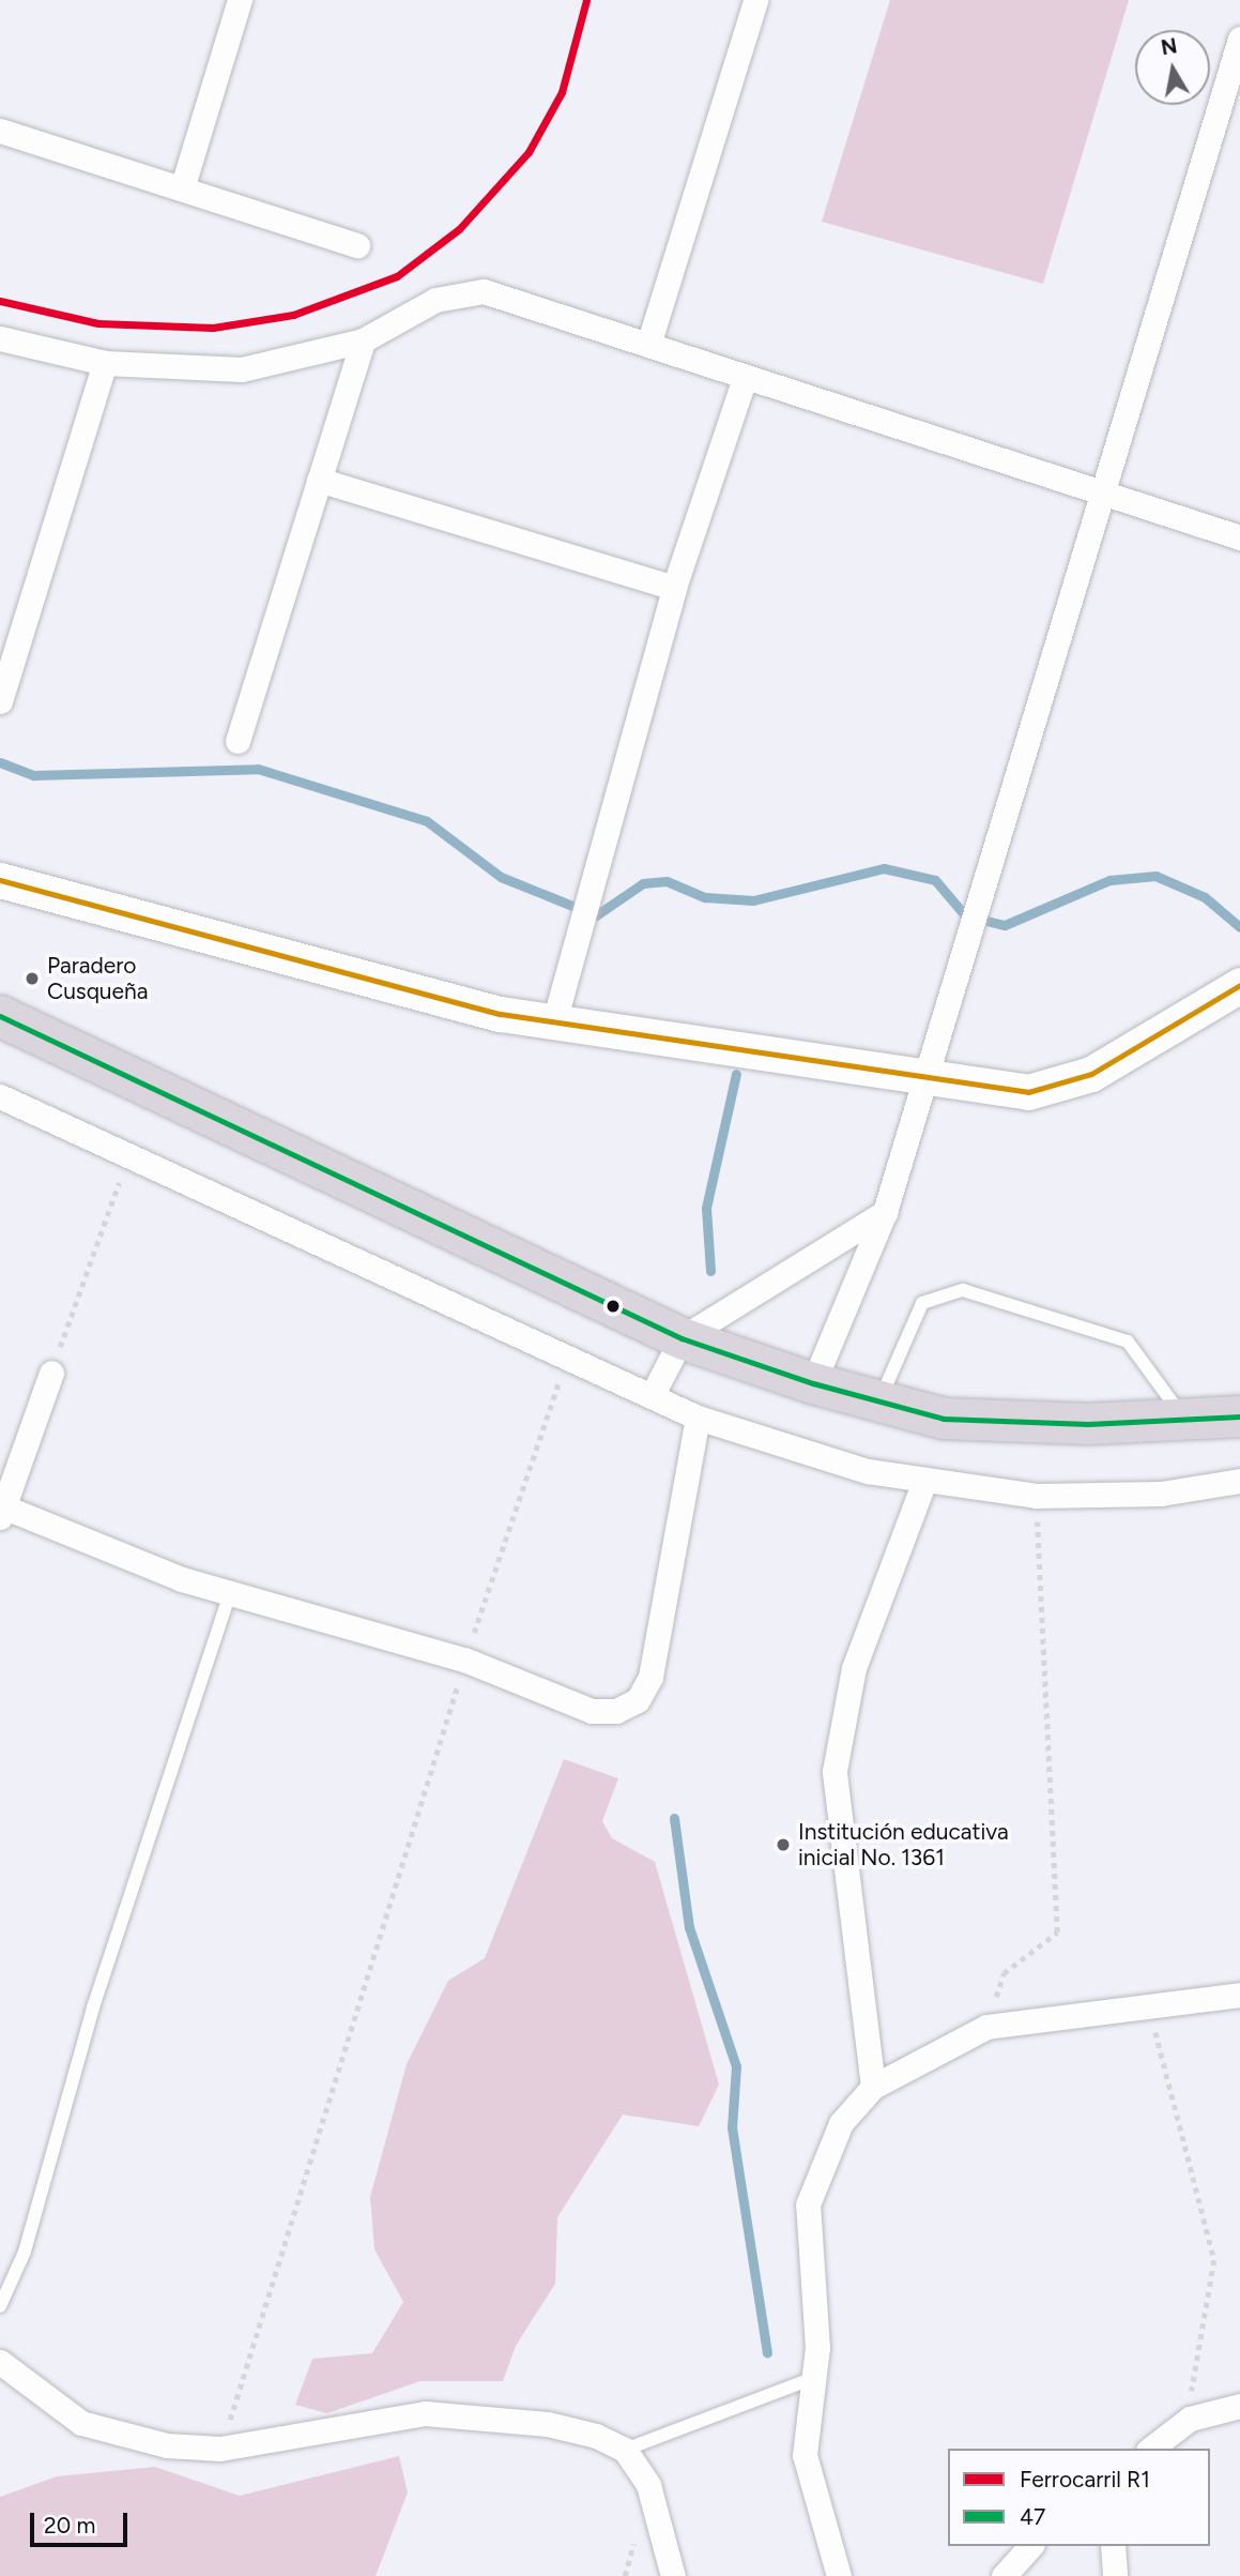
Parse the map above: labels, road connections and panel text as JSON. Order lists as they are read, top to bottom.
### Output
{
  "places": ["Paradero Cusqueña", "Institución educativa inicial No. 1361"],
  "lines": ["rail line R1", "transit line 47"],
  "legend": ["Ferrocarril R1", "47"],
  "scale_bar": "20 m",
  "north": "top"
}
